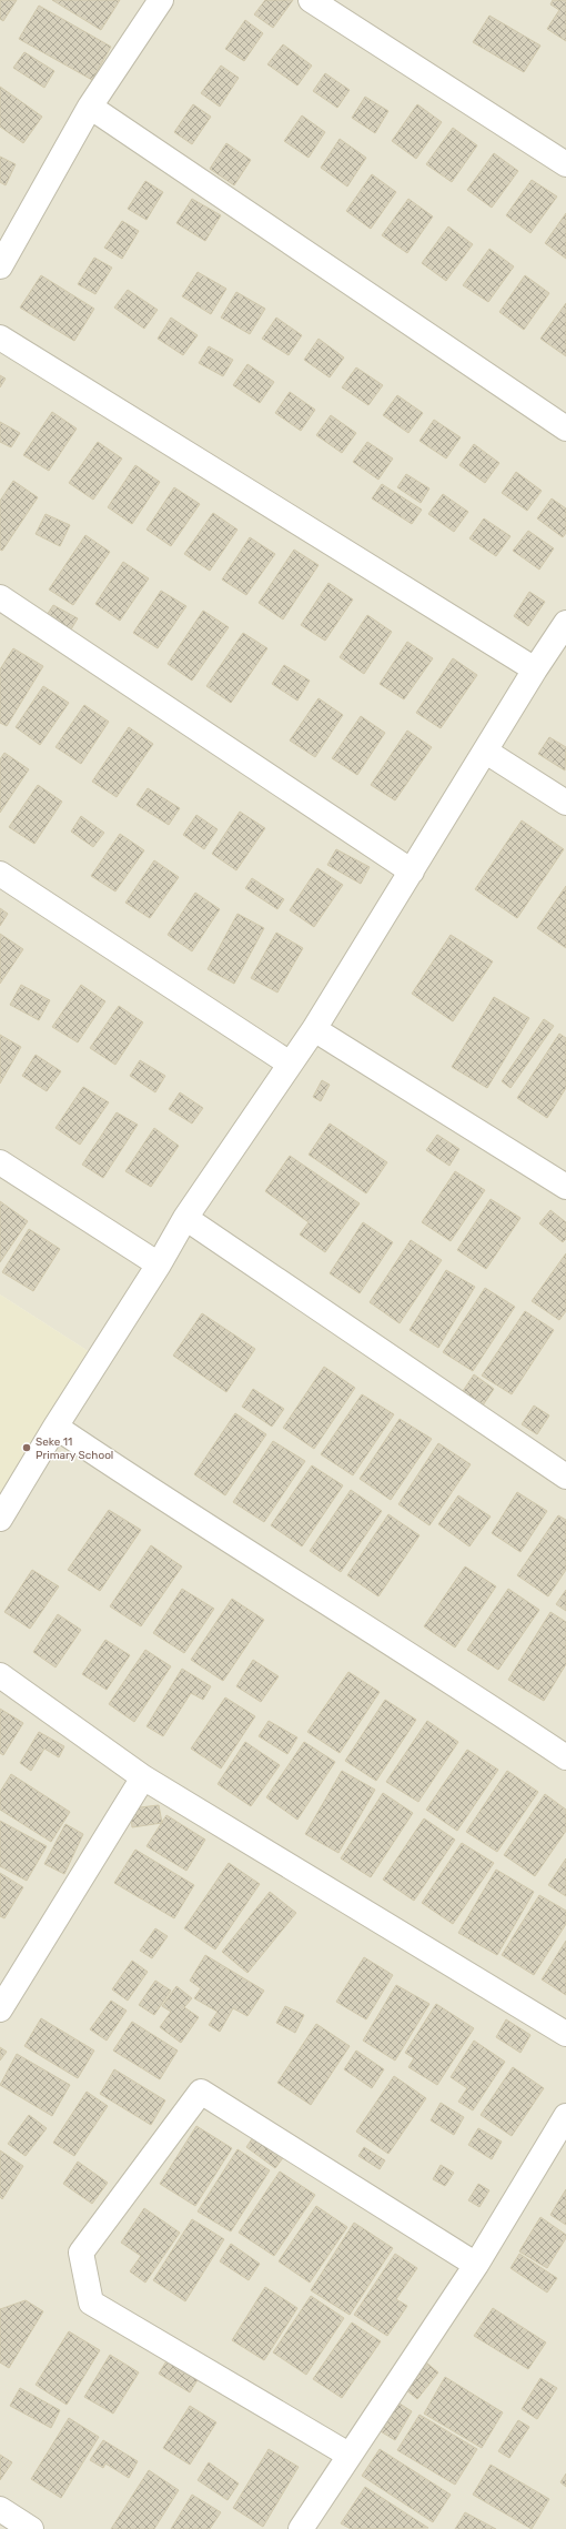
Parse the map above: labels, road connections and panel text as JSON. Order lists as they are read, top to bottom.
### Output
{
  "places": ["Seke 11 Primary School"]
}
